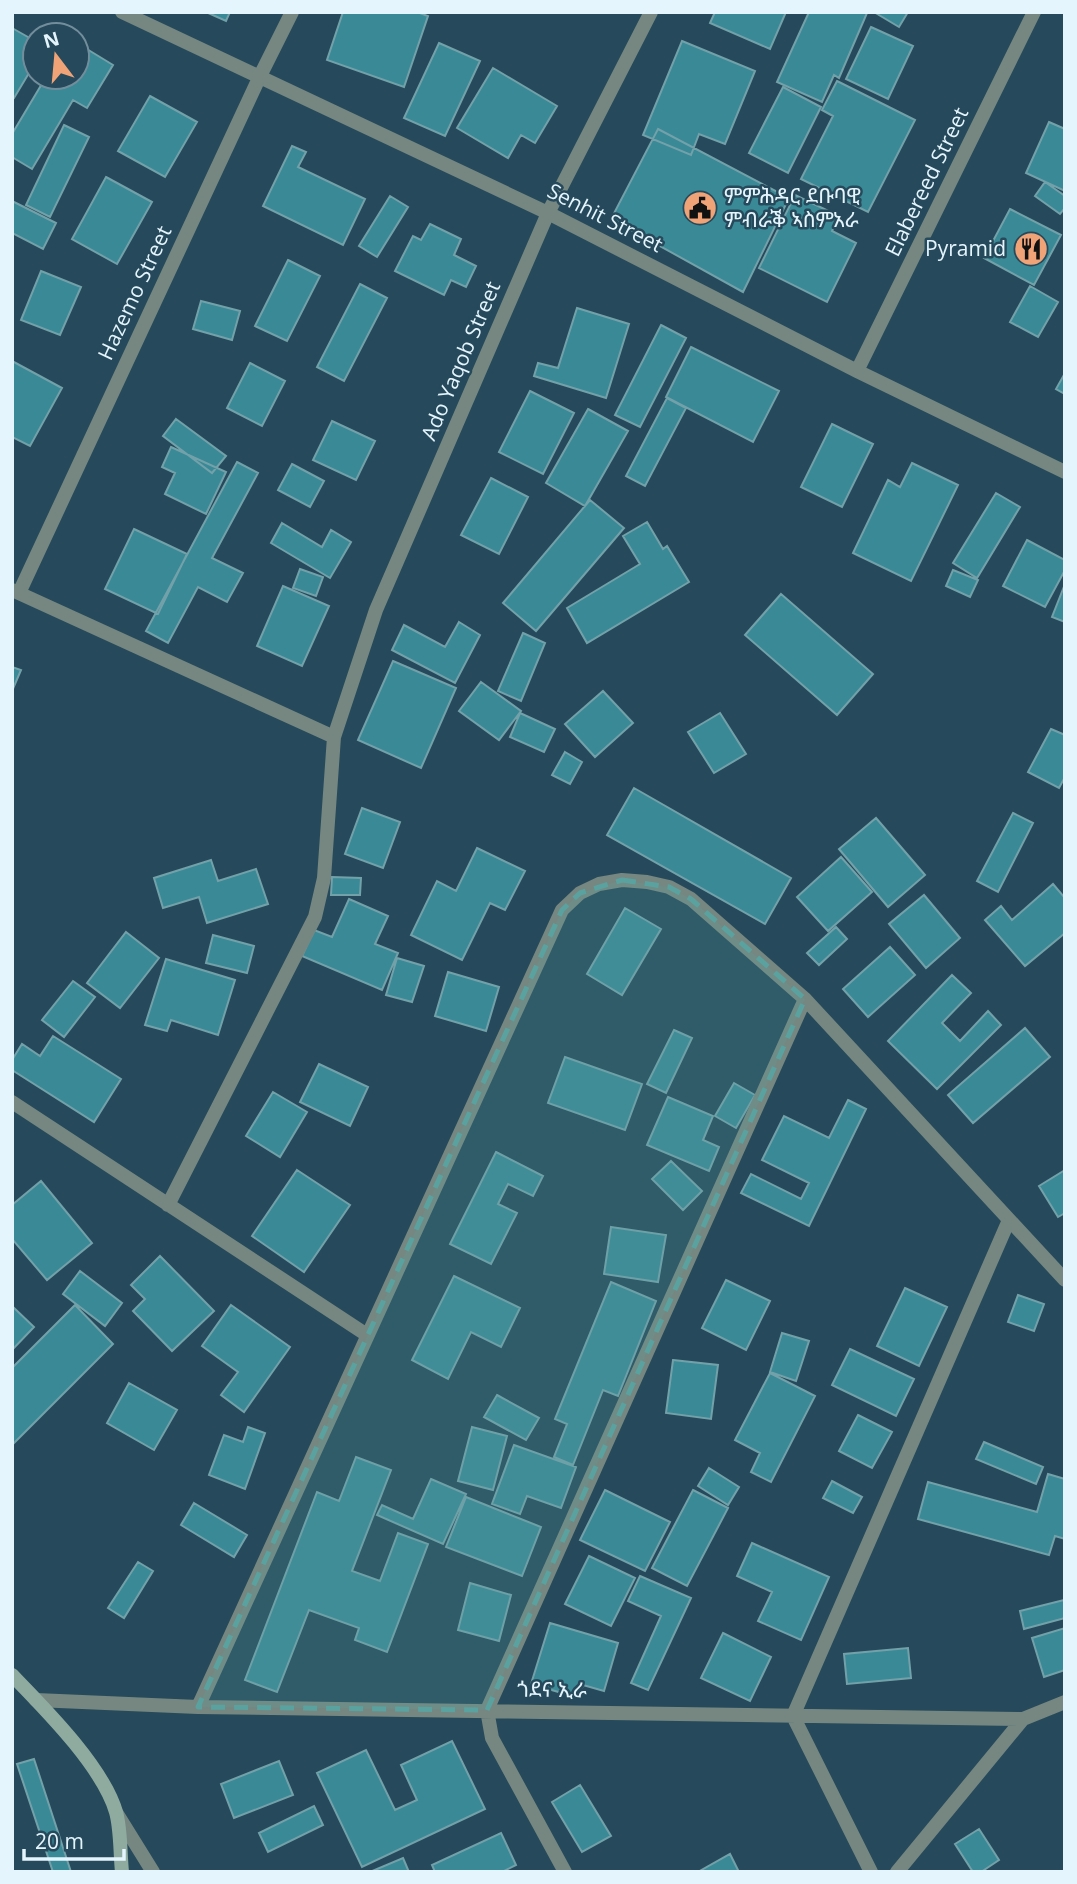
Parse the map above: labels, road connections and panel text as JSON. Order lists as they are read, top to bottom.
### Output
{
  "streets": {
    "street": [
      "Elabereed Street",
      "Senhit Street",
      "Hazemo Street",
      "Ado Yaqob Street",
      "ጎደና ኢራ"
    ]
  },
  "crossings": [
    ["Elabereed Street", "Senhit Street"],
    ["Senhit Street", "Hazemo Street"],
    ["Senhit Street", "Ado Yaqob Street"]
  ],
  "places": {
    "public building": ["ምምሕዳር ደቡባዊ ምብራቕ ኣስምአራ"],
    "restaurant": ["Pyramid"]
  },
  "scale_bar": "20 m",
  "north": "top"
}
